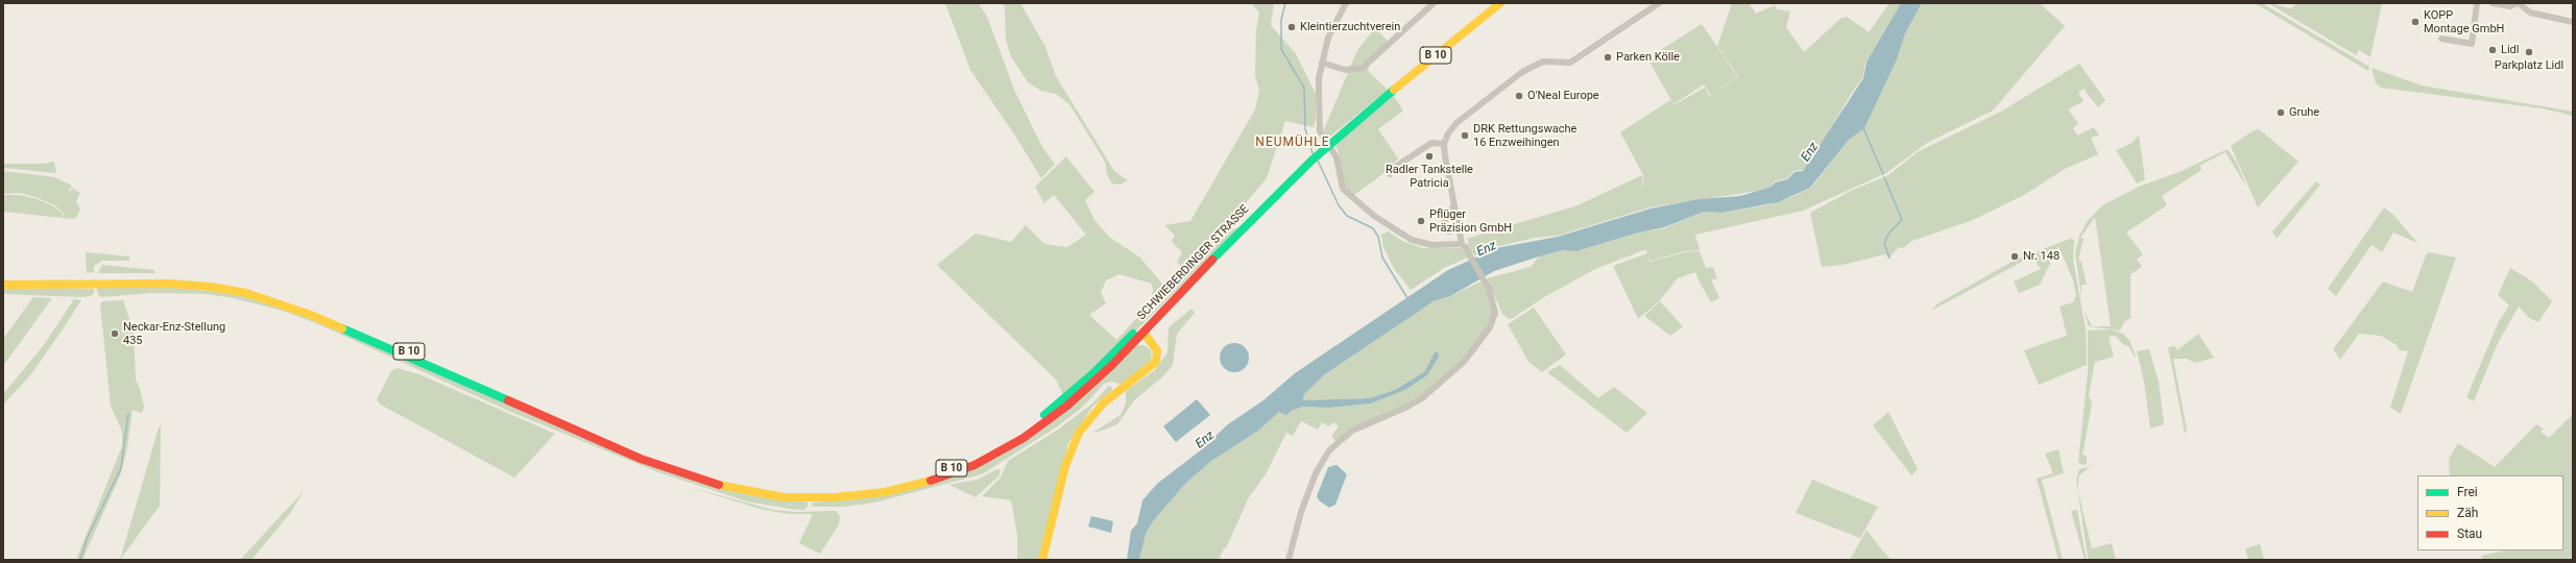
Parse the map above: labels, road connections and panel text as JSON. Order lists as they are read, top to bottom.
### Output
{
  "streets": {
    "main road": ["B 10", "SCHWIEBERDINGER STRASSE"]
  },
  "crossings": [
    ["B 10", "SCHWIEBERDINGER STRASSE"]
  ],
  "districts": ["NEUMÜHLE"],
  "water": ["Enz"],
  "places": [
    "KOPP Montage GmbH",
    "Kleintierzuchtverein",
    "Lidl",
    "Parkplatz Lidl",
    "Parken Kölle",
    "O'Neal Europe",
    "Gruhe",
    "DRK Rettungswache 16 Enzweihingen",
    "Radler Tankstelle Patricia",
    "Pflüger Präzision GmbH",
    "Nr. 148",
    "Neckar-Enz-Stellung 435"
  ],
  "legend": ["Frei", "Zäh", "Stau"]
}
